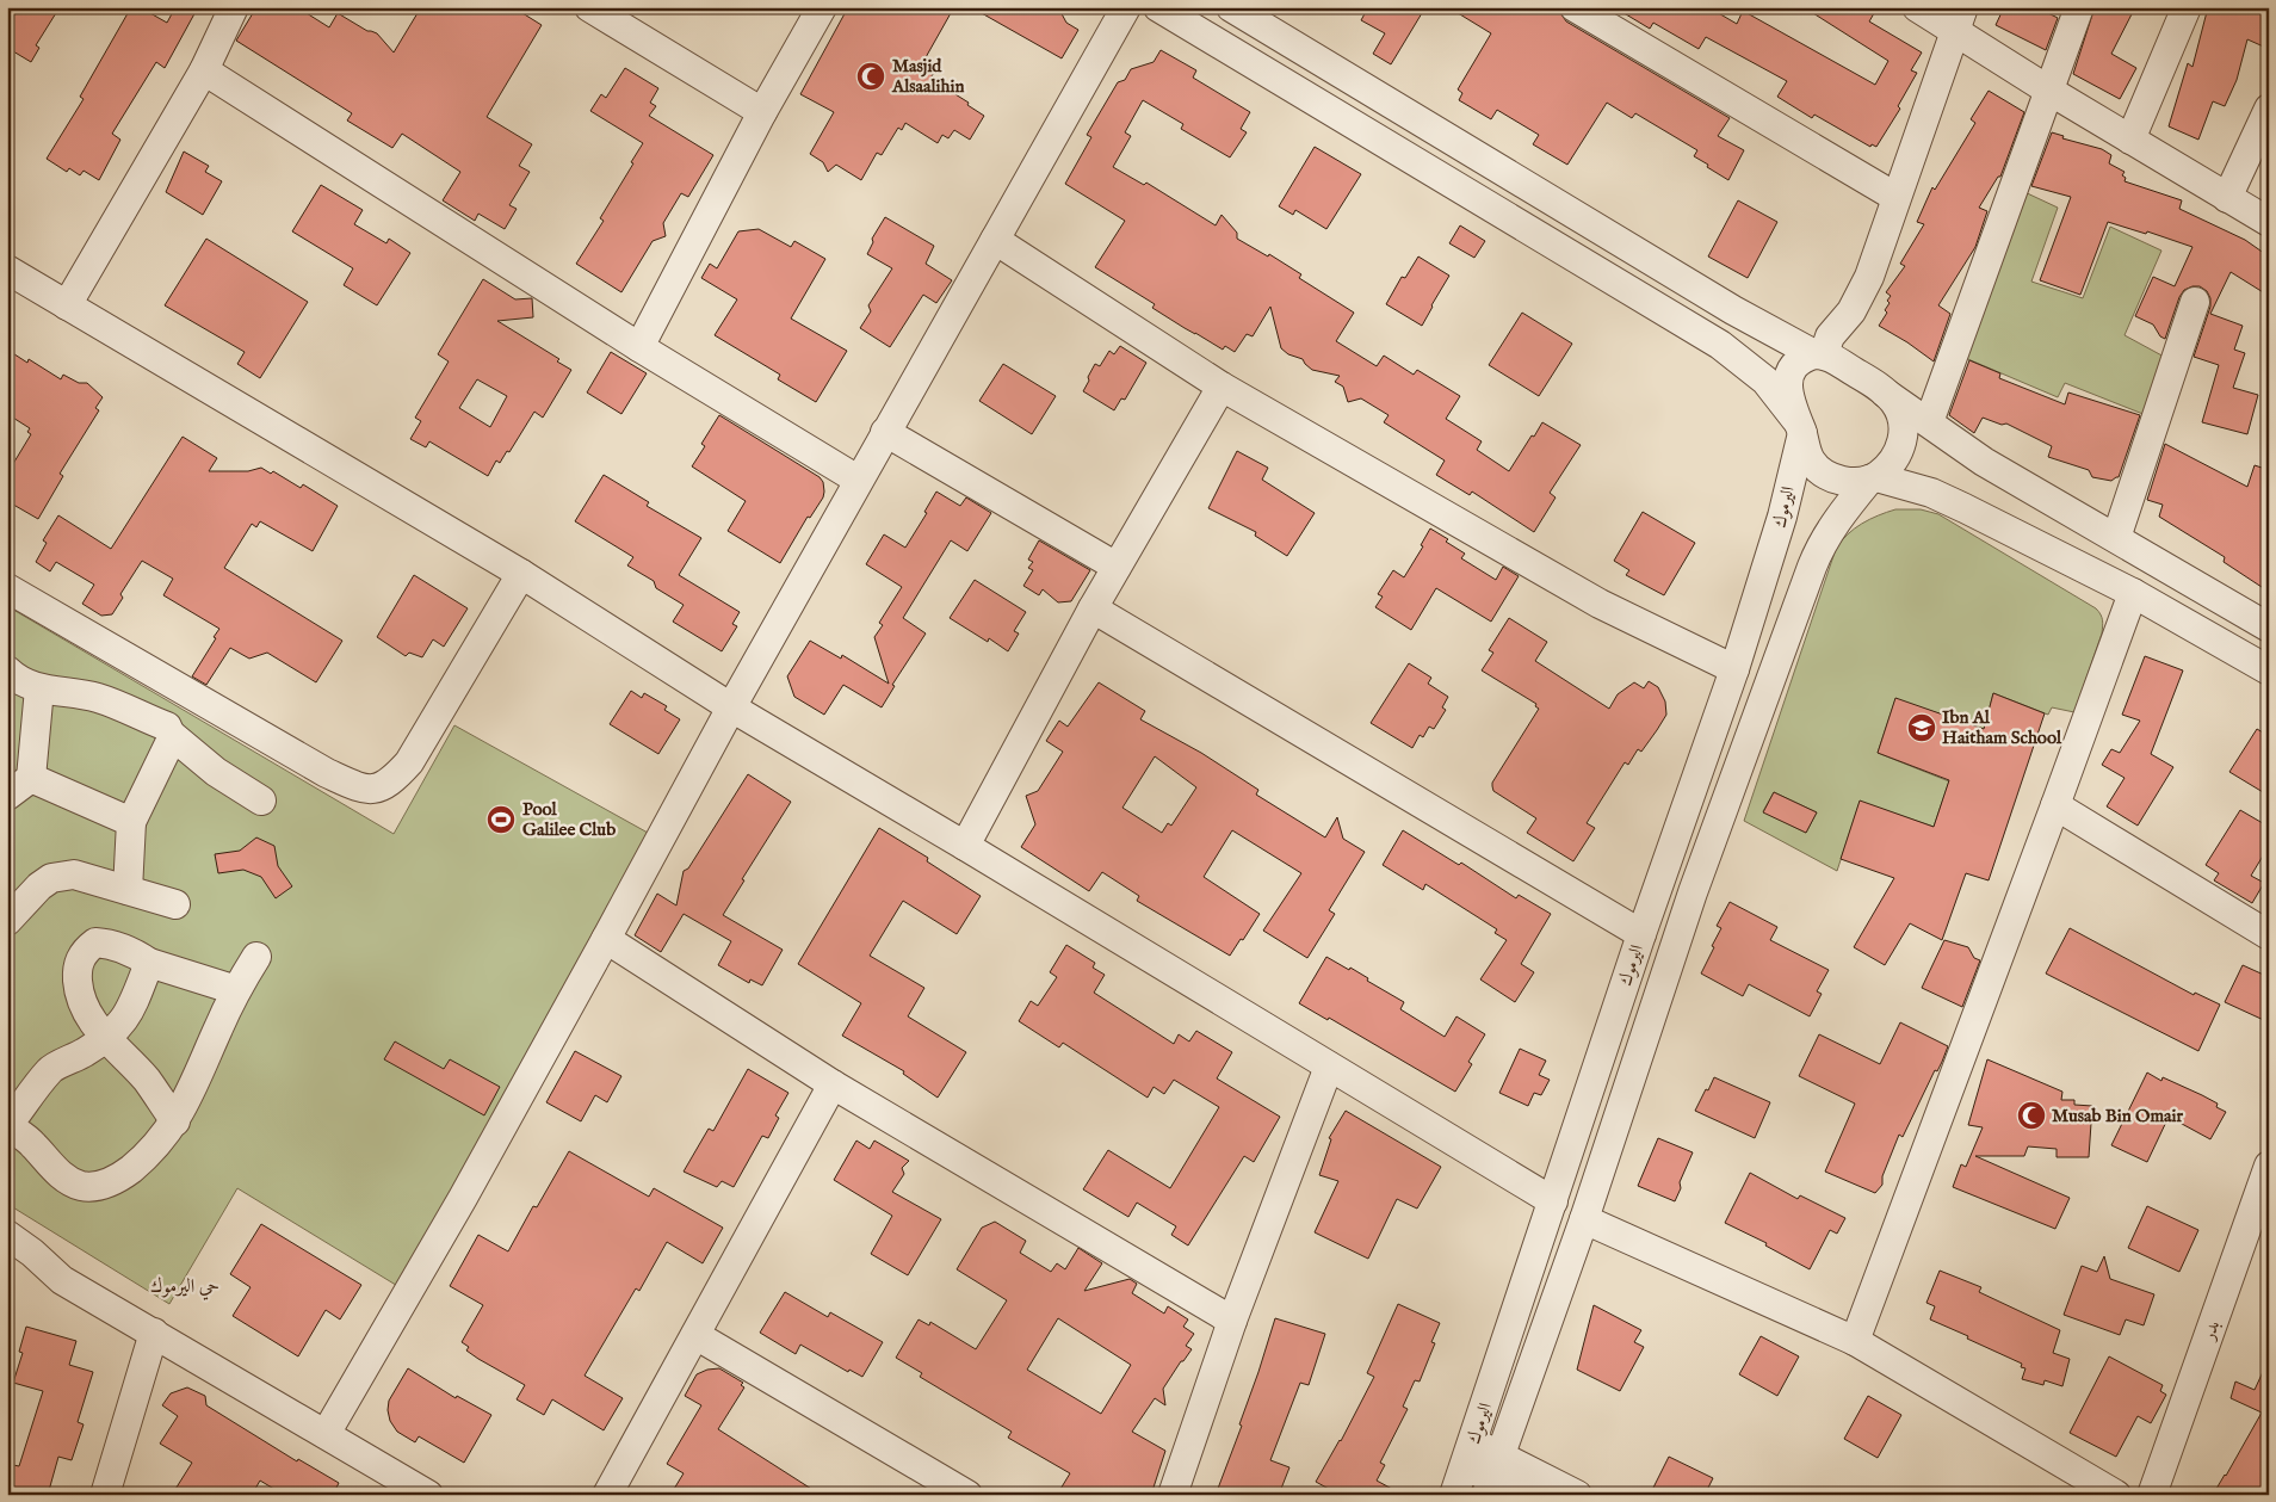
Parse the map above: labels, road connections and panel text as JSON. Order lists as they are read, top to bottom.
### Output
{
  "streets": {
    "street": ["اليرموك", "بدر"]
  },
  "districts": ["حي اليرموك"],
  "places": {
    "mosque": ["Masjid Alsaalihin", "Musab Bin Omair"],
    "school or university": ["Ibn Al Haitham School"],
    "sports": ["Pool Galilee Club"]
  }
}
